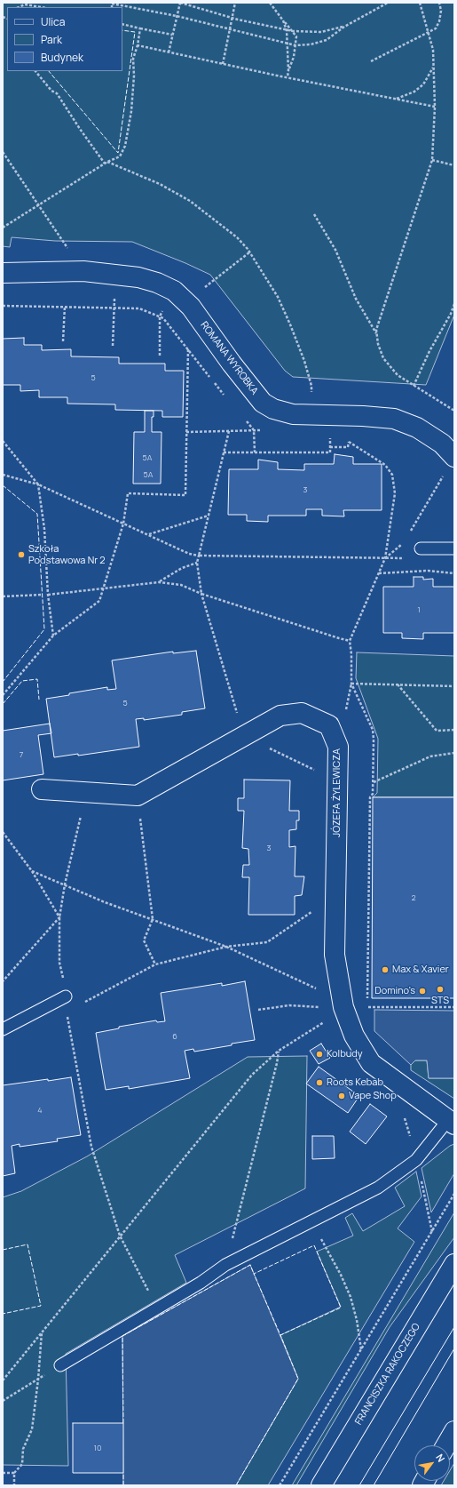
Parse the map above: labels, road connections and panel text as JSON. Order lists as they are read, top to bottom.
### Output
{
  "streets": {
    "street": ["ROMANA WYROBKA", "JÓZEFA ŻYLEWICZA", "FRANCISZKA RAKOCZEGO"]
  },
  "places": [
    "Szkoła Podstawowa Nr 2",
    "Max & Xavier",
    "STS",
    "Domino's",
    "Kolbudy",
    "Roots Kebab",
    "Vape Shop"
  ],
  "house_numbers": [
    "5",
    "5A",
    "5A",
    "3",
    "1",
    "5",
    "7",
    "3",
    "2",
    "6",
    "4",
    "10"
  ],
  "legend": ["Ulica", "Park", "Budynek"],
  "north": "top right"
}
